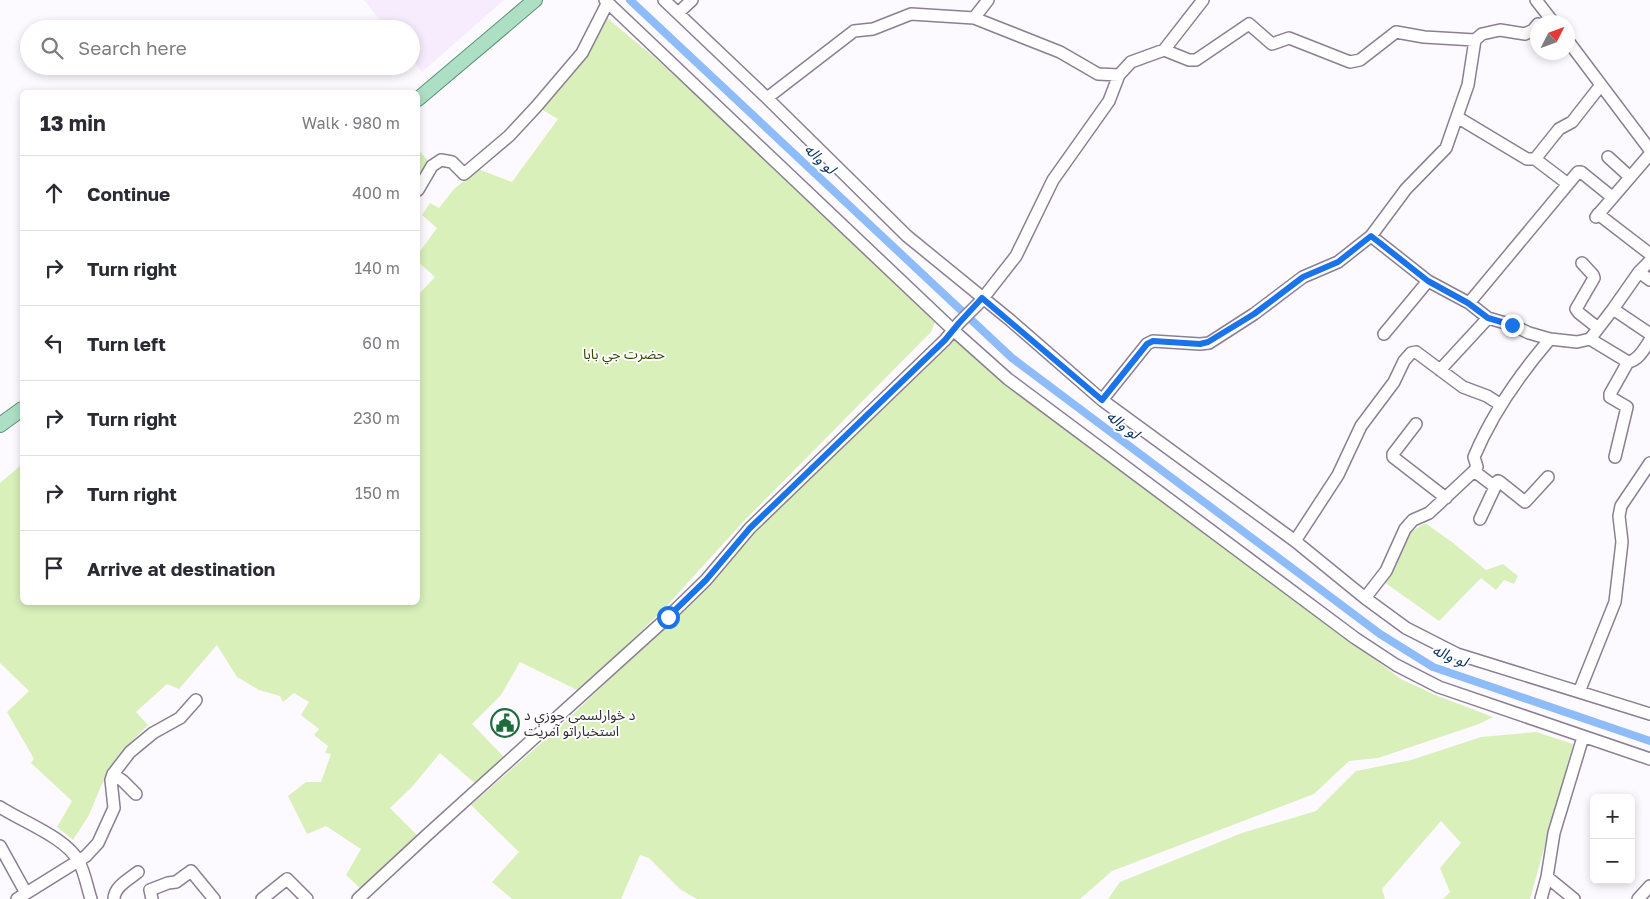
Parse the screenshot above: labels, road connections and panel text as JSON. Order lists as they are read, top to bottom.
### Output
{
  "water": ["لو واله"],
  "parks": ["حضرت جي بابا"],
  "places": {
    "public building": ["د څوارلسمی حوزې د استخباراتو آمريت"]
  },
  "north": "top right",
  "page": {
    "search": "Search here",
    "heading": ["13 min", "Walk · 980 m"],
    "list": [
      ["Continue", "400 m"],
      ["Turn right", "140 m"],
      ["Turn left", "60 m"],
      ["Turn right", "230 m"],
      ["Turn right", "150 m"],
      "Arrive at destination"
    ],
    "map_buttons": ["+", "−"]
  }
}
